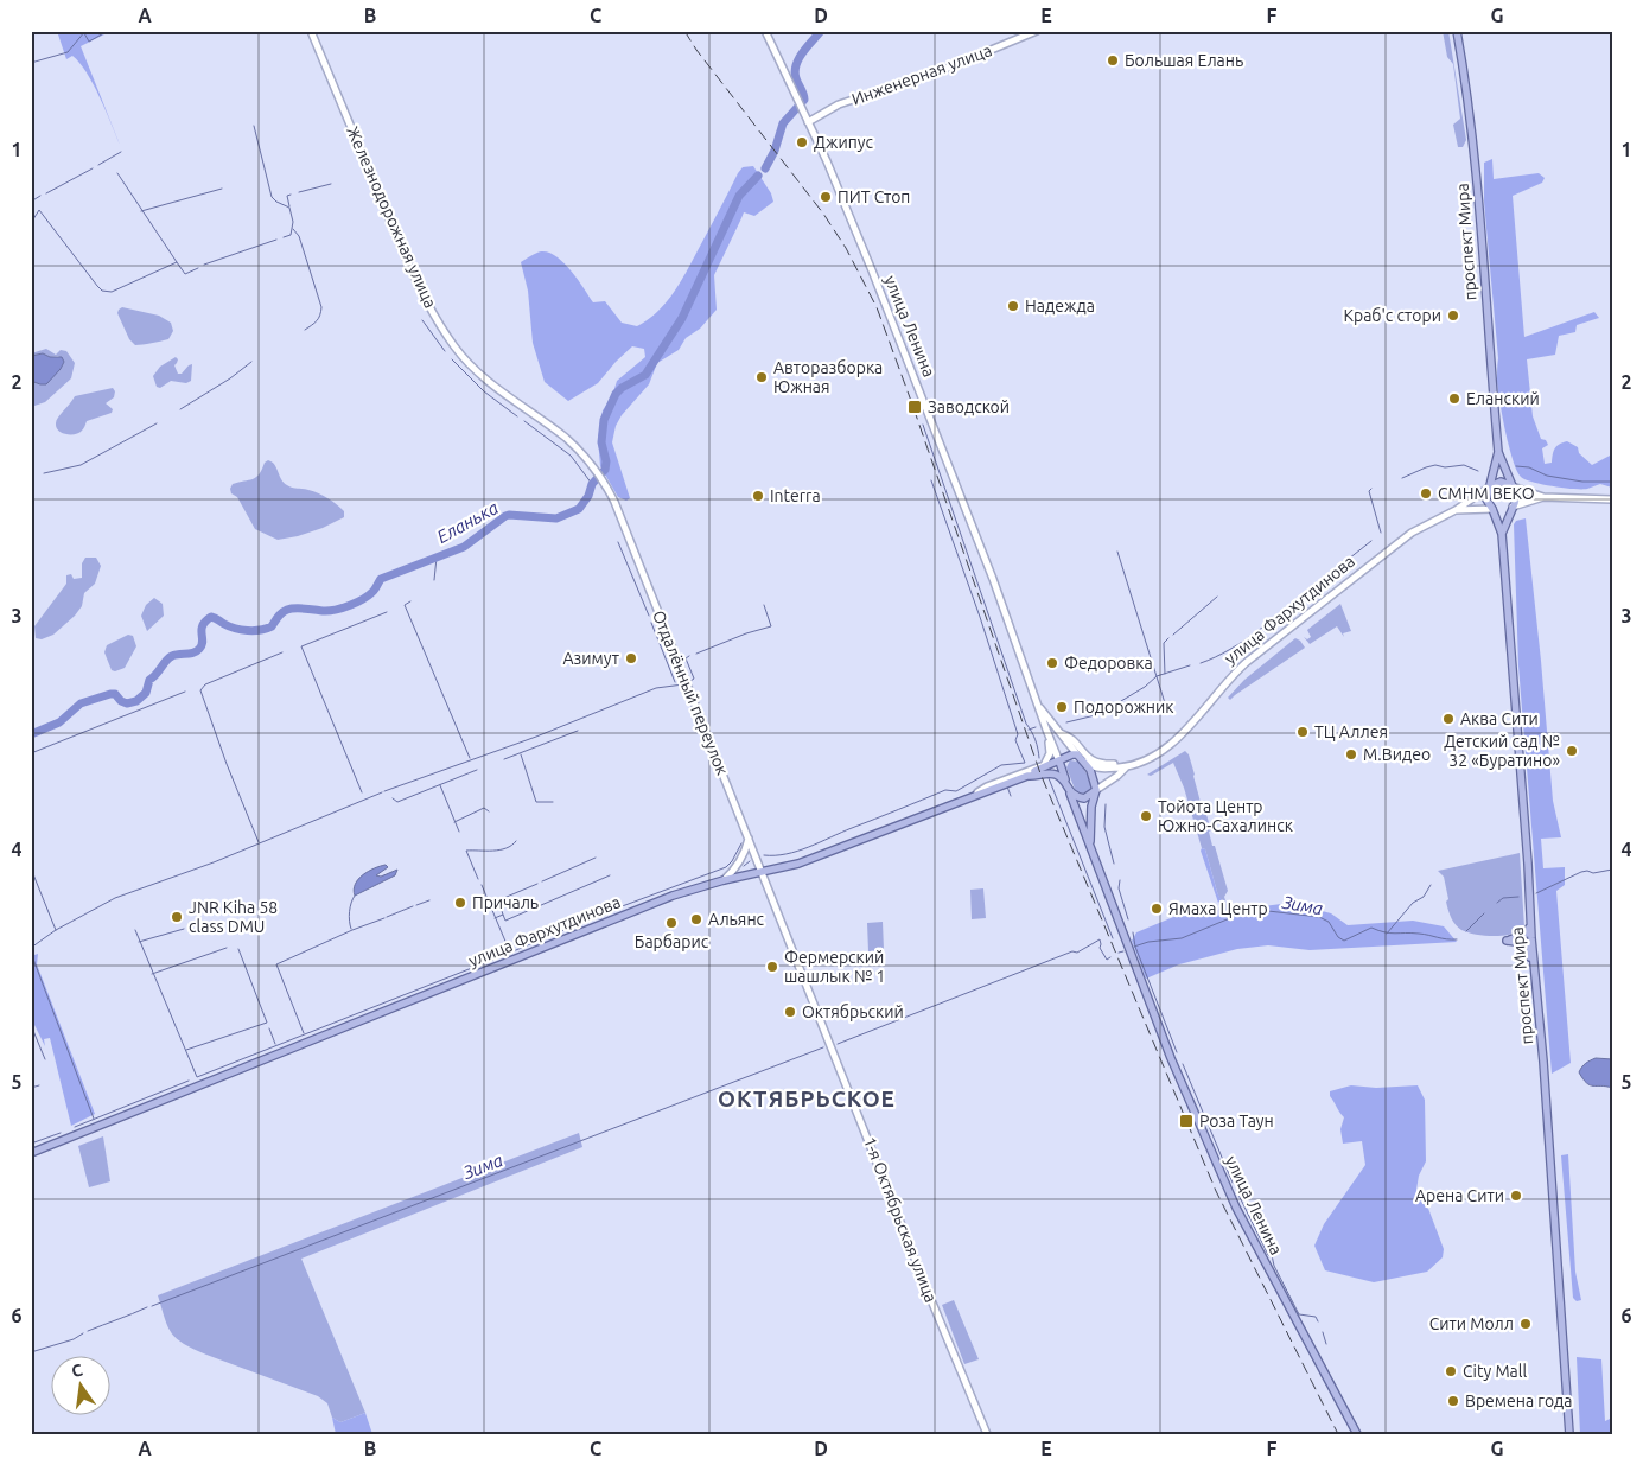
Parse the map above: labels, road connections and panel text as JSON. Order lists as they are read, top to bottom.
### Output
{
  "streets": {
    "main road": [
      "Инженерная улица",
      "Железнодорожная улица",
      "проспект Мира",
      "улица Ленина",
      "улица Фархутдинова",
      "Отдалённый переулок",
      "1-я Октябрьская улица"
    ]
  },
  "crossings": [
    ["Инженерная улица", "улица Ленина"],
    ["Железнодорожная улица", "Отдалённый переулок"],
    ["проспект Мира", "улица Фархутдинова"],
    ["улица Ленина", "улица Фархутдинова"],
    ["улица Фархутдинова", "Отдалённый переулок"],
    ["улица Фархутдинова", "1-я Октябрьская улица"],
    ["Отдалённый переулок", "1-я Октябрьская улица"]
  ],
  "districts": ["ОКТЯБРЬСКОЕ"],
  "water": ["Еланька", "Зима"],
  "places": {
    "other": [
      "Большая Елань",
      "Джипус",
      "ПИТ Стоп",
      "Надежда",
      "Краб'с стори",
      "Авторазборка Южная",
      "Еланский",
      "СМНМ ВЕКО",
      "Interra",
      "Азимут",
      "Федоровка",
      "Подорожник",
      "Аква Сити",
      "ТЦ Аллея",
      "Детский сад № 32 «Буратино»",
      "М.Видео",
      "Тойота Центр Южно-Сахалинск",
      "Причаль",
      "Ямаха Центр",
      "JNR Kiha 58 class DMU",
      "Альянс",
      "Барбарис",
      "Фермерский шашлык № 1",
      "Октябрьский",
      "Арена Сити",
      "Сити Молл",
      "City Mall",
      "Времена года"
    ],
    "transit": ["Заводской", "Роза Таун"]
  },
  "north": "top",
  "grid": {
    "columns": [
      "A",
      "B",
      "C",
      "D",
      "E",
      "F",
      "G"
    ],
    "rows": [
      "1",
      "2",
      "3",
      "4",
      "5",
      "6"
    ]
  }
}
